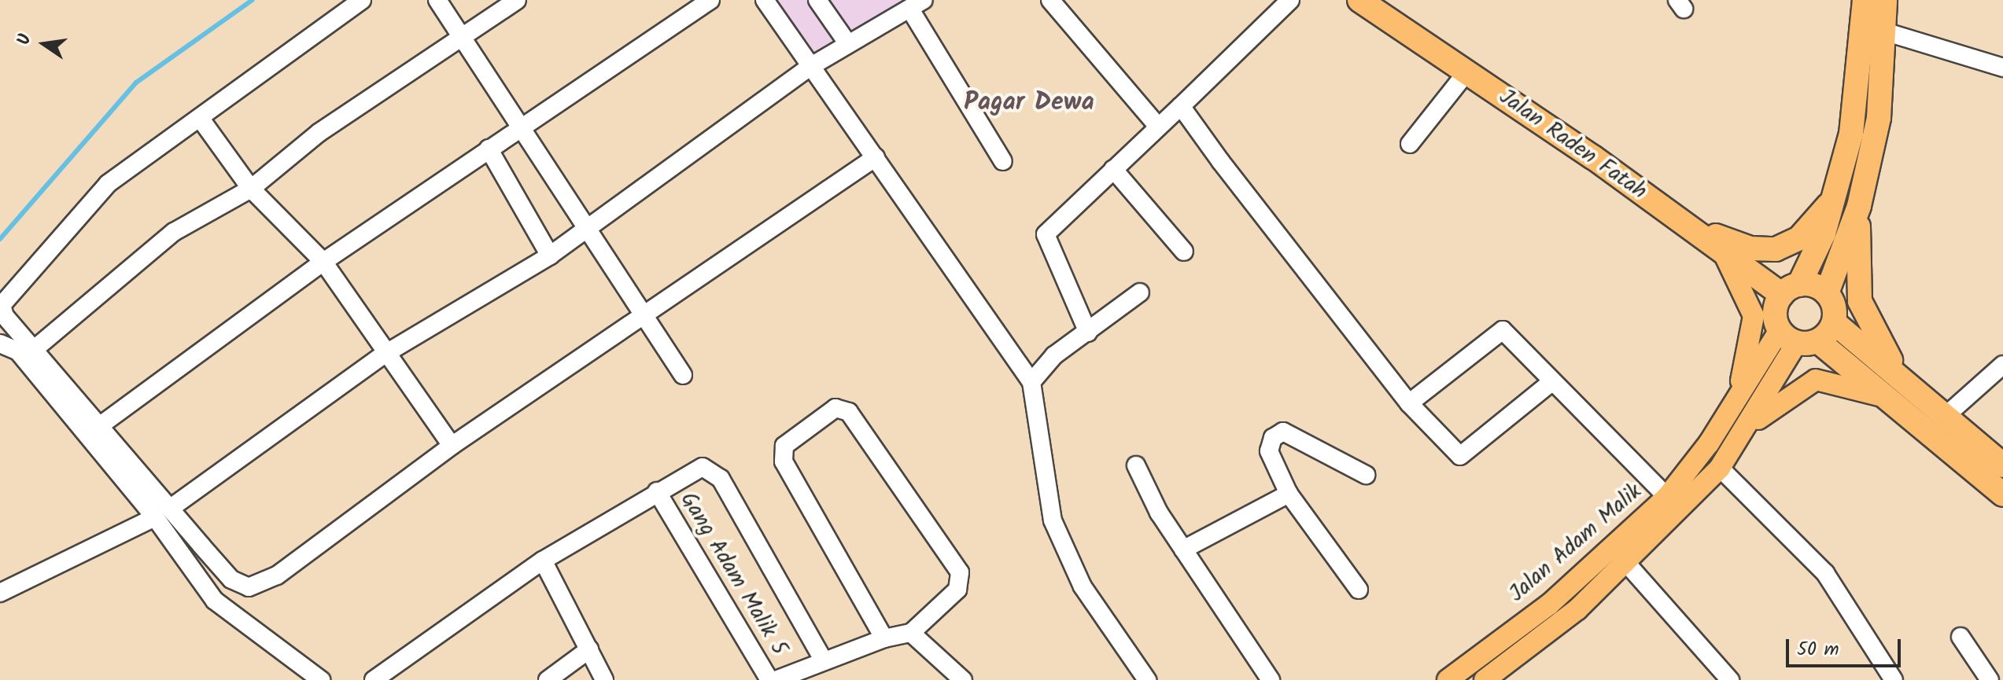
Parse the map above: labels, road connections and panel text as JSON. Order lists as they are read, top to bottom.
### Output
{
  "streets": {
    "highway": ["Jalan Raden Fatah"],
    "main road": ["Jalan Adam Malik"],
    "street": ["Gang Adam Malik 5"]
  },
  "districts": ["Pagar Dewa"],
  "scale_bar": "50 m",
  "north": "left"
}
